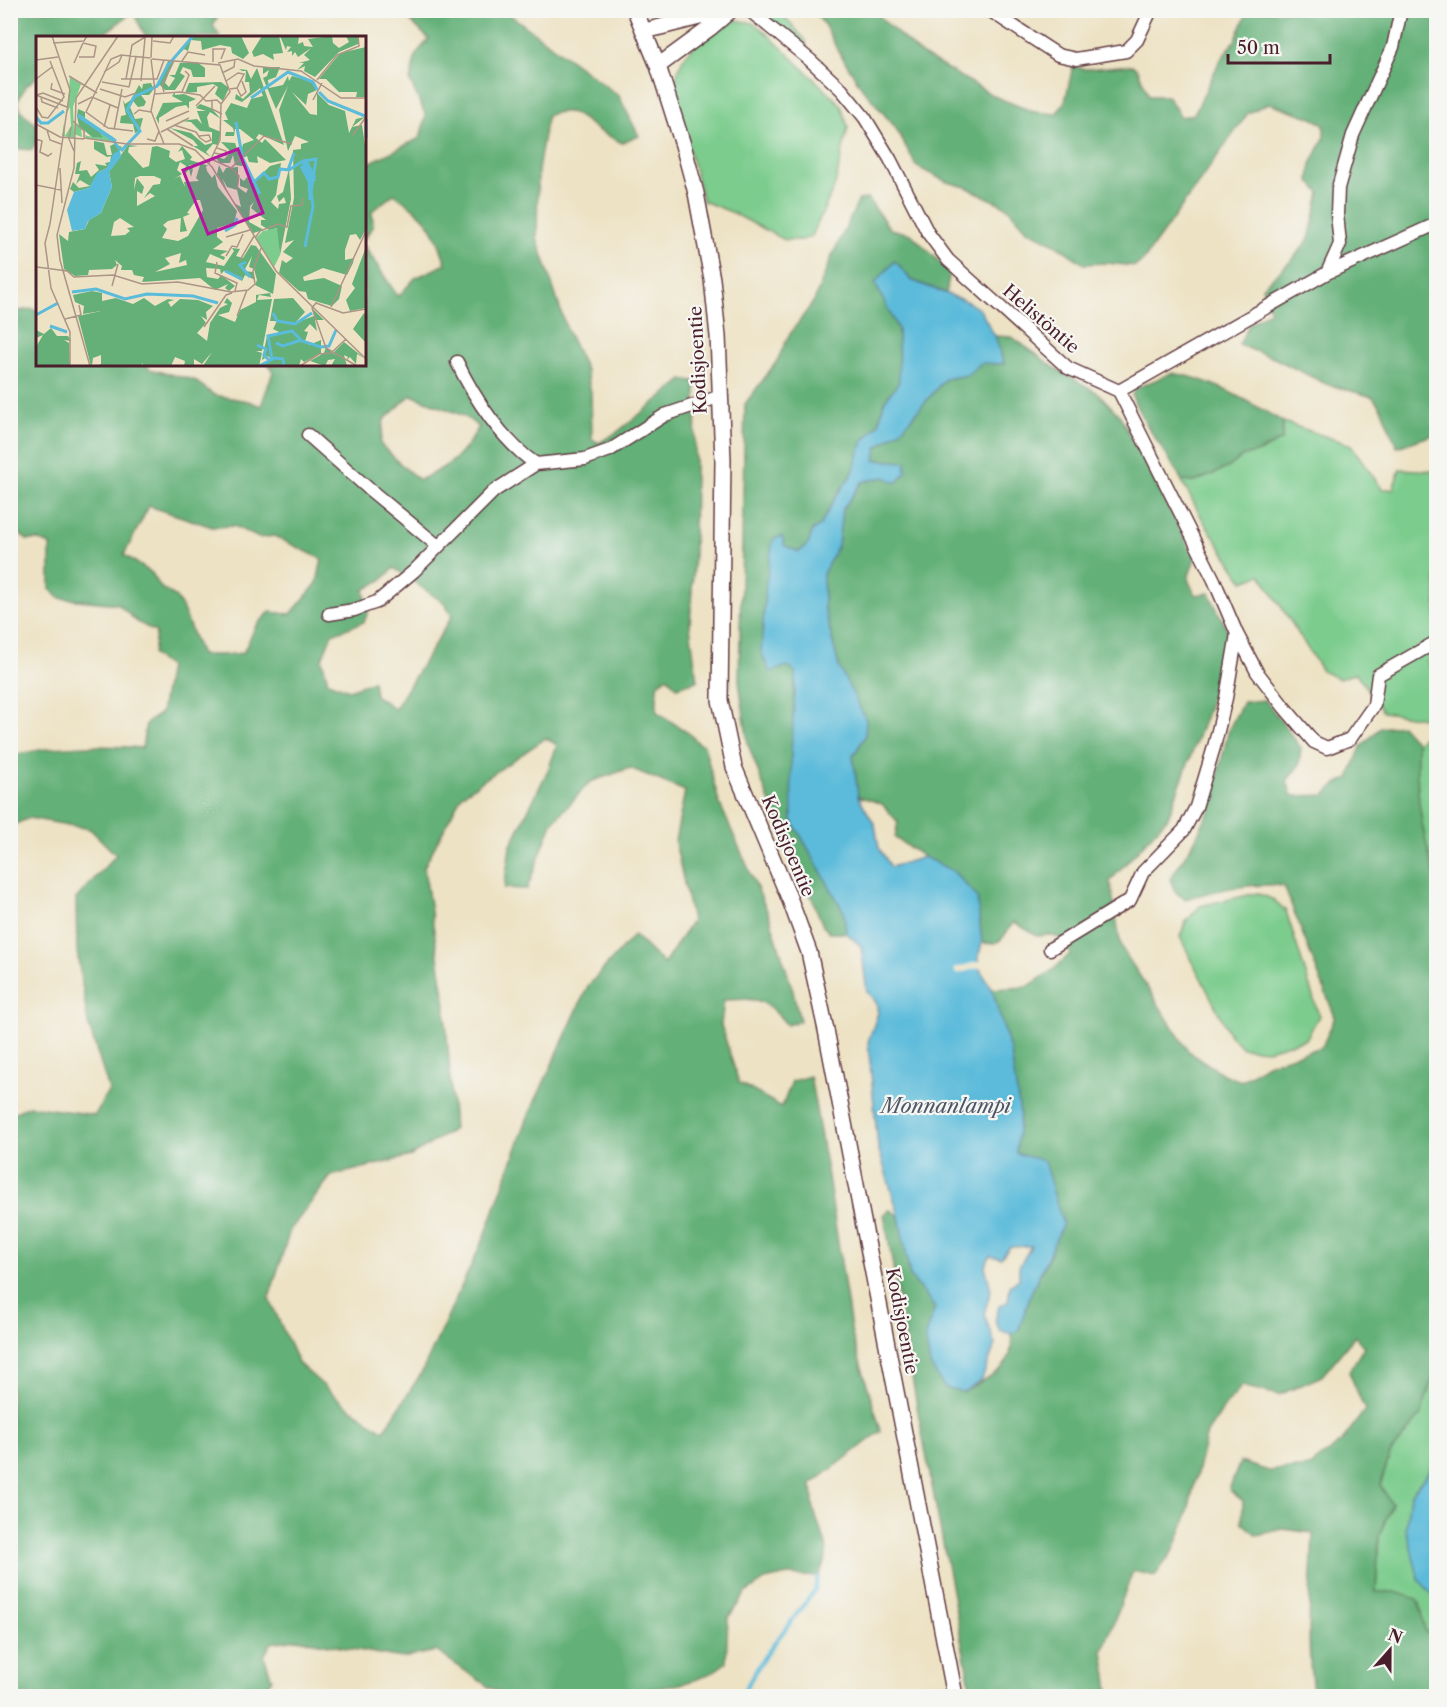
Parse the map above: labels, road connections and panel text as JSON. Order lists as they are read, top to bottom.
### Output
{
  "streets": {
    "street": ["Helistöntie", "Kodisjoentie"]
  },
  "water": ["Monnanlampi"],
  "scale_bar": "50 m",
  "north": "top"
}
